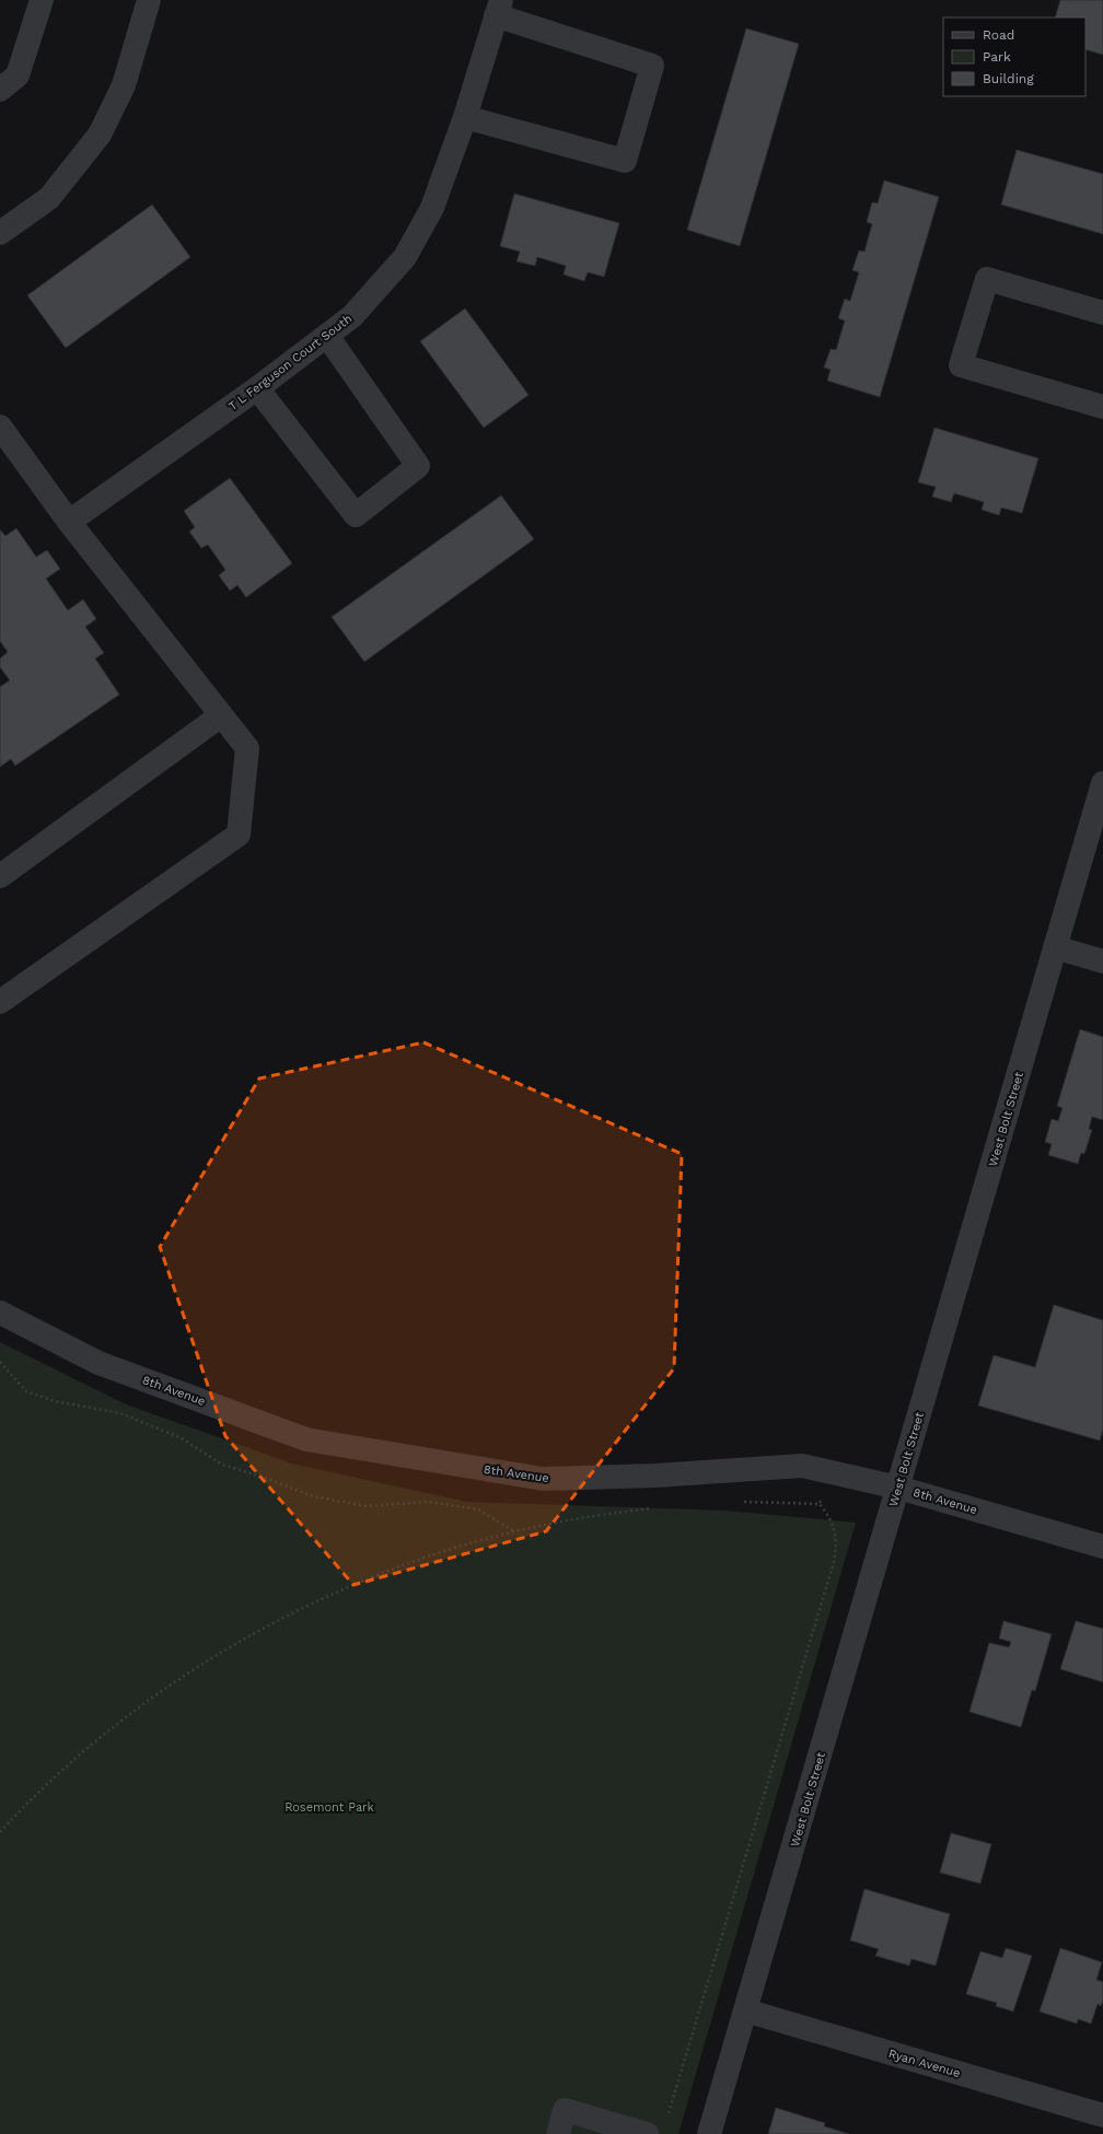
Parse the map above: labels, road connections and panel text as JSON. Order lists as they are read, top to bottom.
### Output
{
  "streets": {
    "street": [
      "T L Ferguson Court South",
      "West Bolt Street",
      "8th Avenue",
      "Ryan Avenue"
    ]
  },
  "crossings": [
    ["West Bolt Street", "8th Avenue"],
    ["West Bolt Street", "Ryan Avenue"]
  ],
  "parks": ["Rosemont Park"],
  "legend": ["Road", "Park", "Building"]
}
